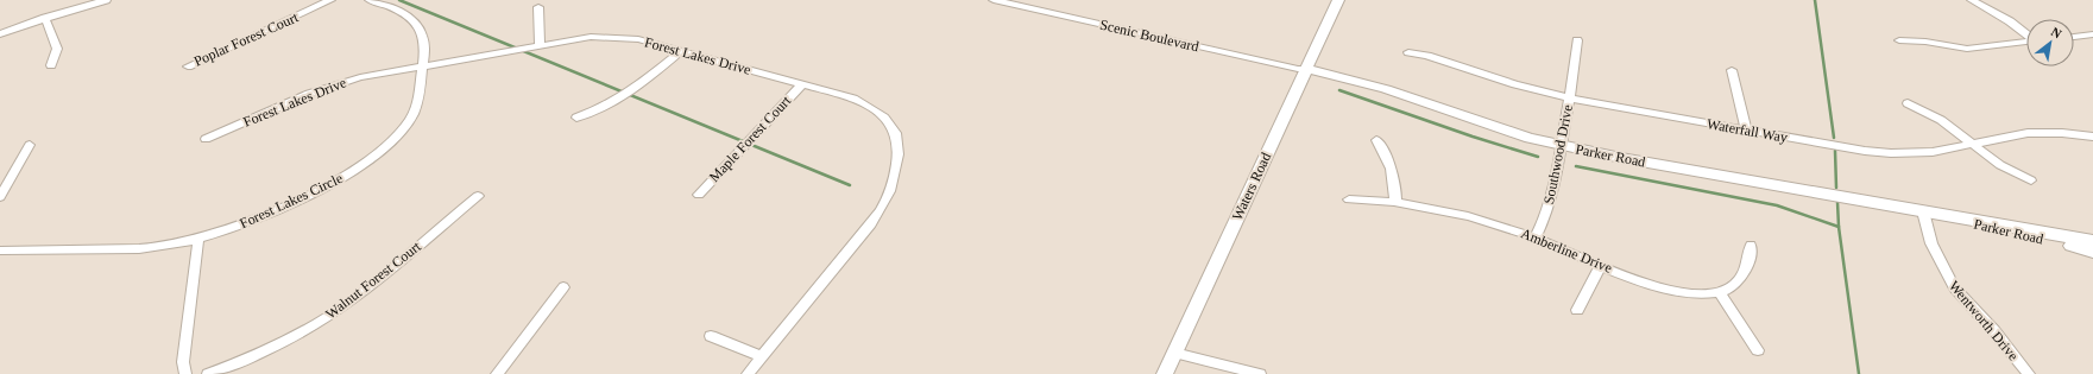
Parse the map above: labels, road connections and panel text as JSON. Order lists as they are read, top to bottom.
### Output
{
  "streets": {
    "street": [
      "Scenic Boulevard",
      "Poplar Forest Court",
      "Forest Lakes Drive",
      "Waterfall Way",
      "Maple Forest Court",
      "Southwood Drive",
      "Parker Road",
      "Waters Road",
      "Forest Lakes Circle",
      "Amberline Drive",
      "Walnut Forest Court",
      "Wentworth Drive"
    ]
  },
  "crossings": [
    ["Scenic Boulevard", "Parker Road"],
    ["Scenic Boulevard", "Waters Road"],
    ["Forest Lakes Drive", "Maple Forest Court"],
    ["Forest Lakes Drive", "Forest Lakes Circle"],
    ["Waterfall Way", "Southwood Drive"],
    ["Southwood Drive", "Parker Road"],
    ["Southwood Drive", "Amberline Drive"],
    ["Parker Road", "Waters Road"],
    ["Parker Road", "Wentworth Drive"]
  ],
  "north": "top right"
}
